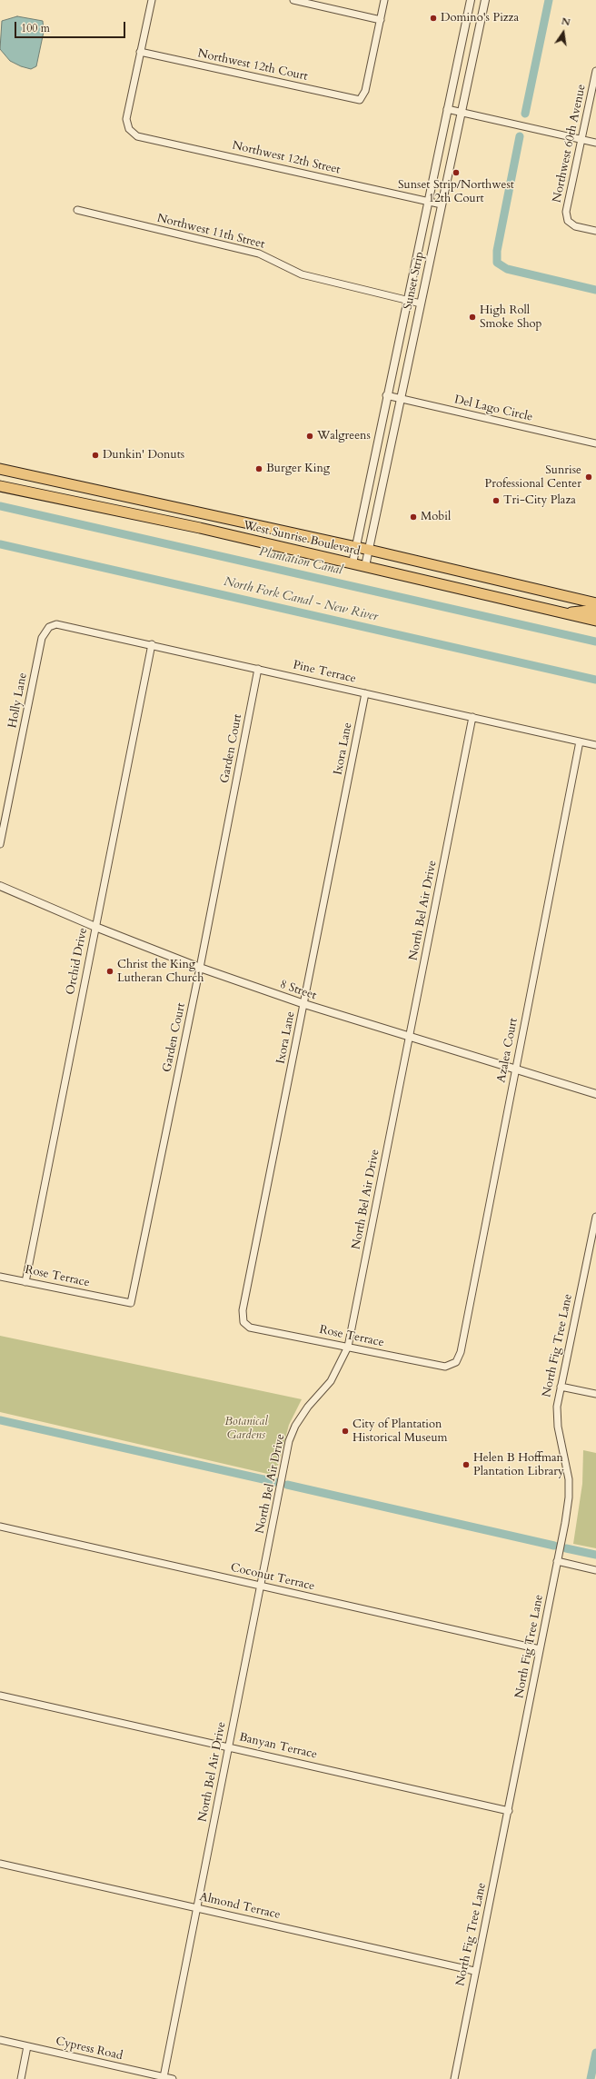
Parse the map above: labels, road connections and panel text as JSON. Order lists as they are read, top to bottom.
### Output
{
  "streets": {
    "highway": ["West Sunrise Boulevard"],
    "street": [
      "Northwest 12th Court",
      "Northwest 60th Avenue",
      "Northwest 12th Street",
      "Northwest 11th Street",
      "Sunset Strip",
      "Del Lago Circle",
      "Pine Terrace",
      "Holly Lane",
      "Garden Court",
      "Ixora Lane",
      "North Bel Air Drive",
      "Orchid Drive",
      "8 Street",
      "Azalea Court",
      "Rose Terrace",
      "North Fig Tree Lane",
      "Coconut Terrace",
      "Banyan Terrace",
      "Almond Terrace",
      "Cypress Road"
    ]
  },
  "crossings": [
    ["Northwest 12th Court", "Northwest 12th Street"],
    ["Northwest 12th Street", "Sunset Strip"],
    ["Northwest 11th Street", "Sunset Strip"],
    ["Sunset Strip", "Del Lago Circle"],
    ["Sunset Strip", "West Sunrise Boulevard"],
    ["Pine Terrace", "Holly Lane"],
    ["Pine Terrace", "Garden Court"],
    ["Pine Terrace", "Ixora Lane"],
    ["Pine Terrace", "North Bel Air Drive"],
    ["Pine Terrace", "Orchid Drive"],
    ["Pine Terrace", "Azalea Court"],
    ["Garden Court", "8 Street"],
    ["Garden Court", "Rose Terrace"],
    ["Ixora Lane", "8 Street"],
    ["Ixora Lane", "Rose Terrace"],
    ["North Bel Air Drive", "8 Street"],
    ["North Bel Air Drive", "Rose Terrace"],
    ["North Bel Air Drive", "Coconut Terrace"],
    ["North Bel Air Drive", "Banyan Terrace"],
    ["North Bel Air Drive", "Almond Terrace"],
    ["North Bel Air Drive", "Cypress Road"],
    ["Orchid Drive", "8 Street"],
    ["Orchid Drive", "Rose Terrace"],
    ["8 Street", "Azalea Court"],
    ["Azalea Court", "Rose Terrace"],
    ["North Fig Tree Lane", "Coconut Terrace"],
    ["North Fig Tree Lane", "Banyan Terrace"],
    ["North Fig Tree Lane", "Almond Terrace"]
  ],
  "water": ["Plantation Canal", "North Fork Canal - New River"],
  "parks": ["Botanical Gardens"],
  "places": [
    "Domino's Pizza",
    "Sunset Strip/Northwest 12th Court",
    "High Roll Smoke Shop",
    "Walgreens",
    "Dunkin' Donuts",
    "Burger King",
    "Sunrise Professional Center",
    "Tri-City Plaza",
    "Mobil",
    "Christ the King Lutheran Church",
    "City of Plantation Historical Museum",
    "Helen B Hoffman Plantation Library"
  ],
  "scale_bar": "100 m",
  "north": "top"
}
